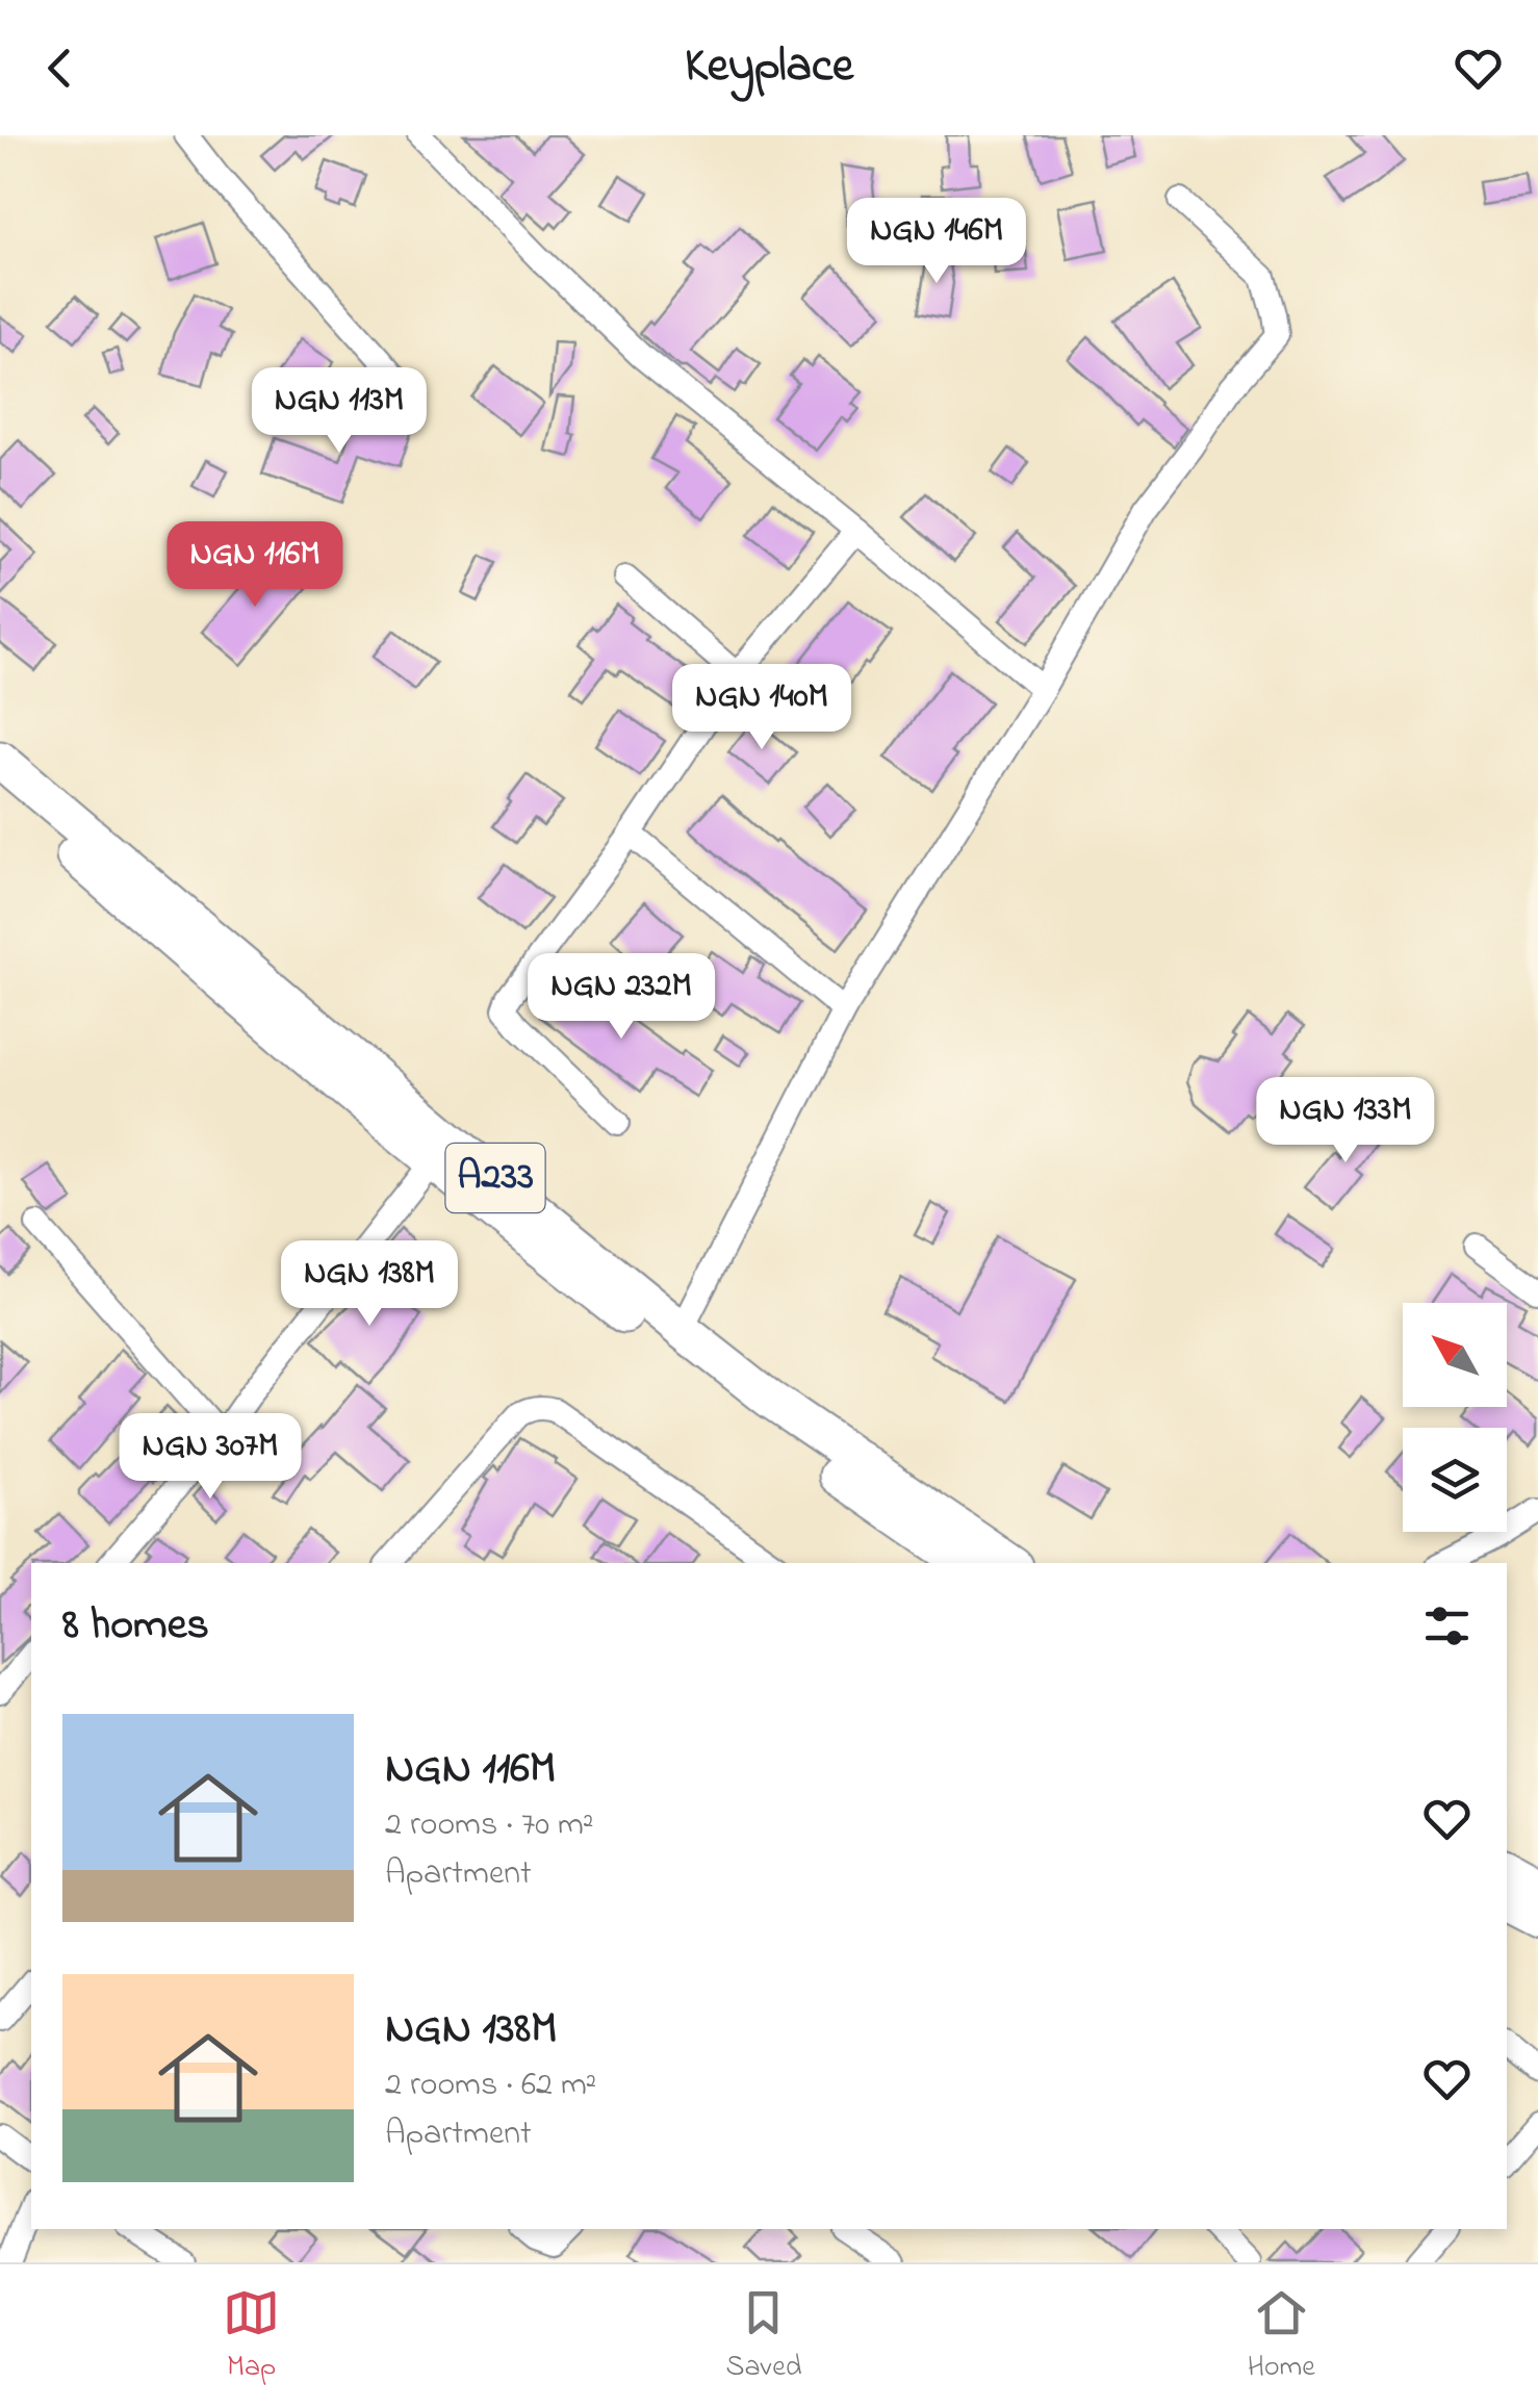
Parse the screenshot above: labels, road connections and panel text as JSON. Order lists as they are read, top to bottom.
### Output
{
  "streets": {
    "highway": ["A233"]
  },
  "north": "top left",
  "page": {
    "header": "Keyplace",
    "price": [
      "NGN 146M",
      "NGN 113M",
      "NGN 116M",
      "NGN 140M",
      "NGN 232M",
      "NGN 133M",
      "NGN 138M",
      "NGN 307M"
    ],
    "heading": "8 homes",
    "list": [
      {
        "name": "NGN 116M",
        "note": "2 rooms · 70 m² · Apartment"
      },
      {
        "name": "NGN 138M",
        "note": "2 rooms · 62 m² · Apartment"
      }
    ],
    "tabs": ["Map", "Saved", "Home"]
  }
}
